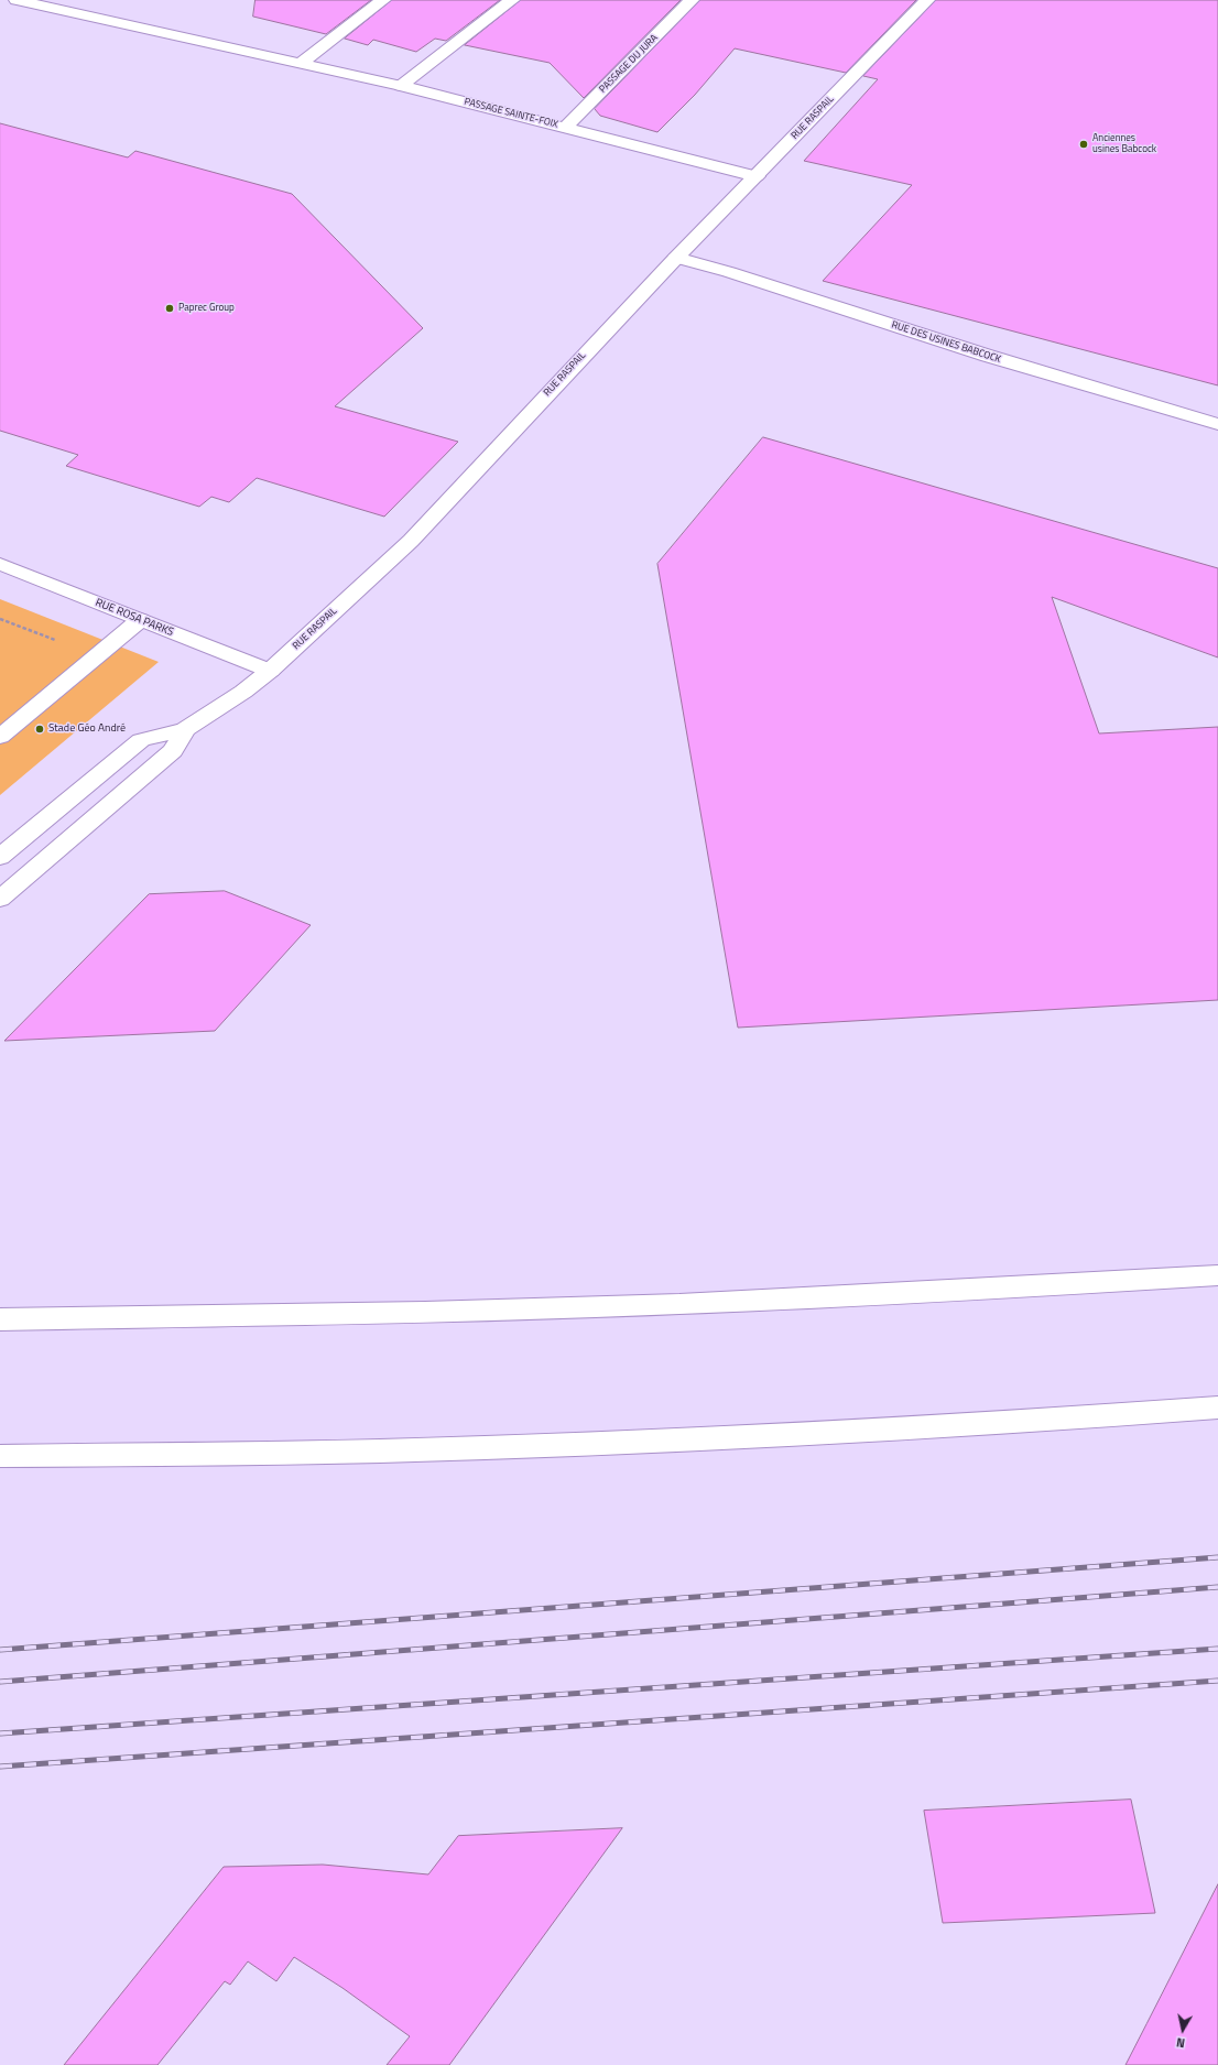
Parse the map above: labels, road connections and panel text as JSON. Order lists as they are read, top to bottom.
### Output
{
  "streets": {
    "main road": [
      "PASSAGE DU JURA",
      "PASSAGE SAINTE-FOIX",
      "RUE RASPAIL",
      "RUE DES USINES BABCOCK",
      "RUE ROSA PARKS"
    ]
  },
  "crossings": [
    ["PASSAGE DU JURA", "PASSAGE SAINTE-FOIX"],
    ["PASSAGE SAINTE-FOIX", "RUE RASPAIL"],
    ["RUE RASPAIL", "RUE DES USINES BABCOCK"],
    ["RUE RASPAIL", "RUE ROSA PARKS"]
  ],
  "places": ["Anciennes usines Babcock", "Paprec Group", "Stade Géo André"],
  "north": "bottom"
}
